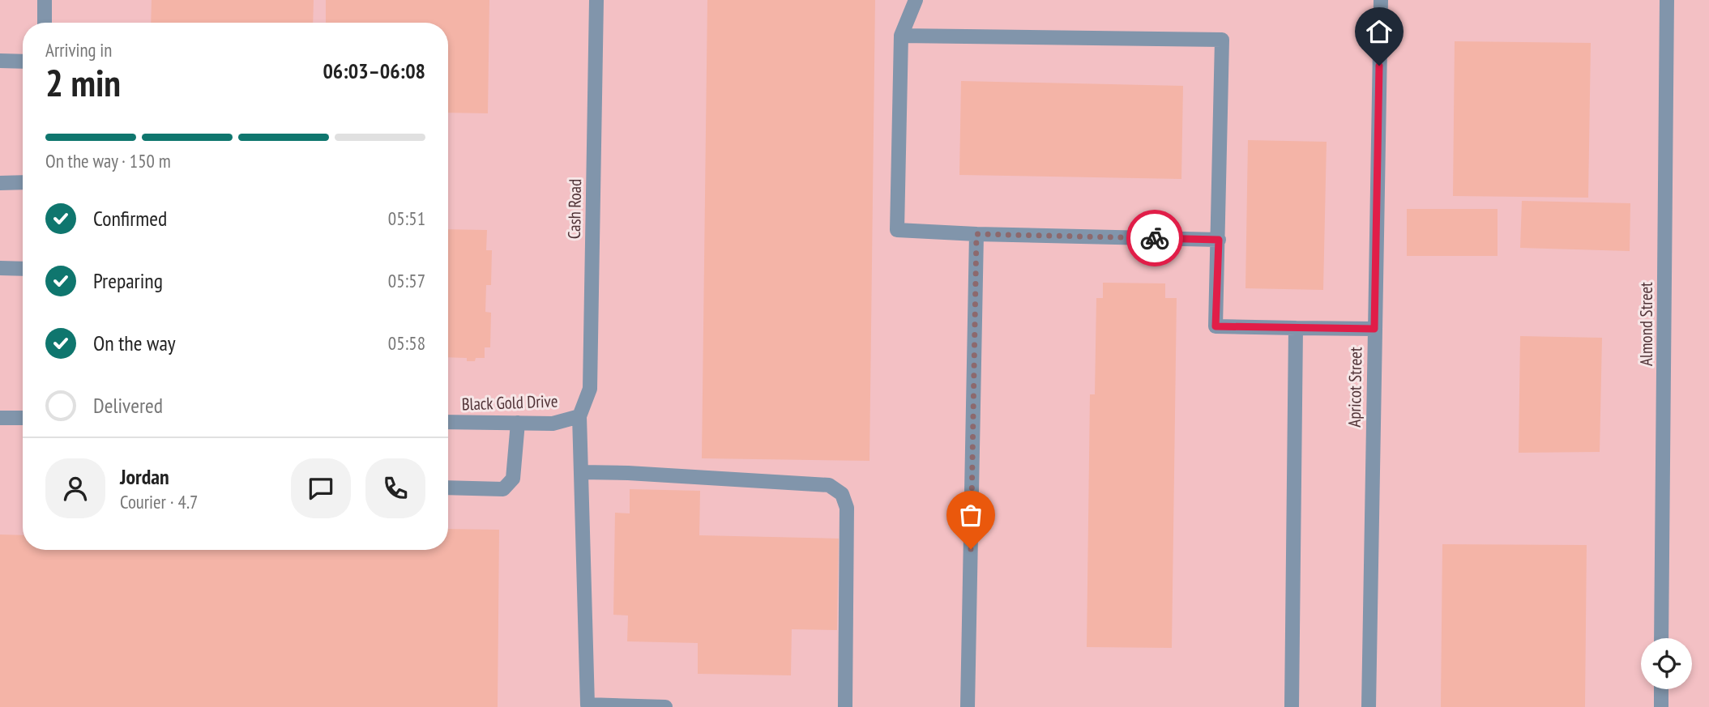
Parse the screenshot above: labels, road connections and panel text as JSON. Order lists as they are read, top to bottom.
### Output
{
  "streets": {
    "street": [
      "Cash Road",
      "Almond Street",
      "Apricot Street",
      "Black Gold Drive"
    ]
  },
  "crossings": [
    ["Cash Road", "Black Gold Drive"]
  ],
  "page": {
    "heading": ["2 min", "Arriving in", "06:03–06:08"],
    "panel": ["Jordan", "Courier · 4.7"],
    "bar": "On the way · 150 m",
    "list": [
      ["Confirmed", "05:51"],
      ["Preparing", "05:57"],
      ["On the way", "05:58"],
      "Delivered"
    ]
  }
}
